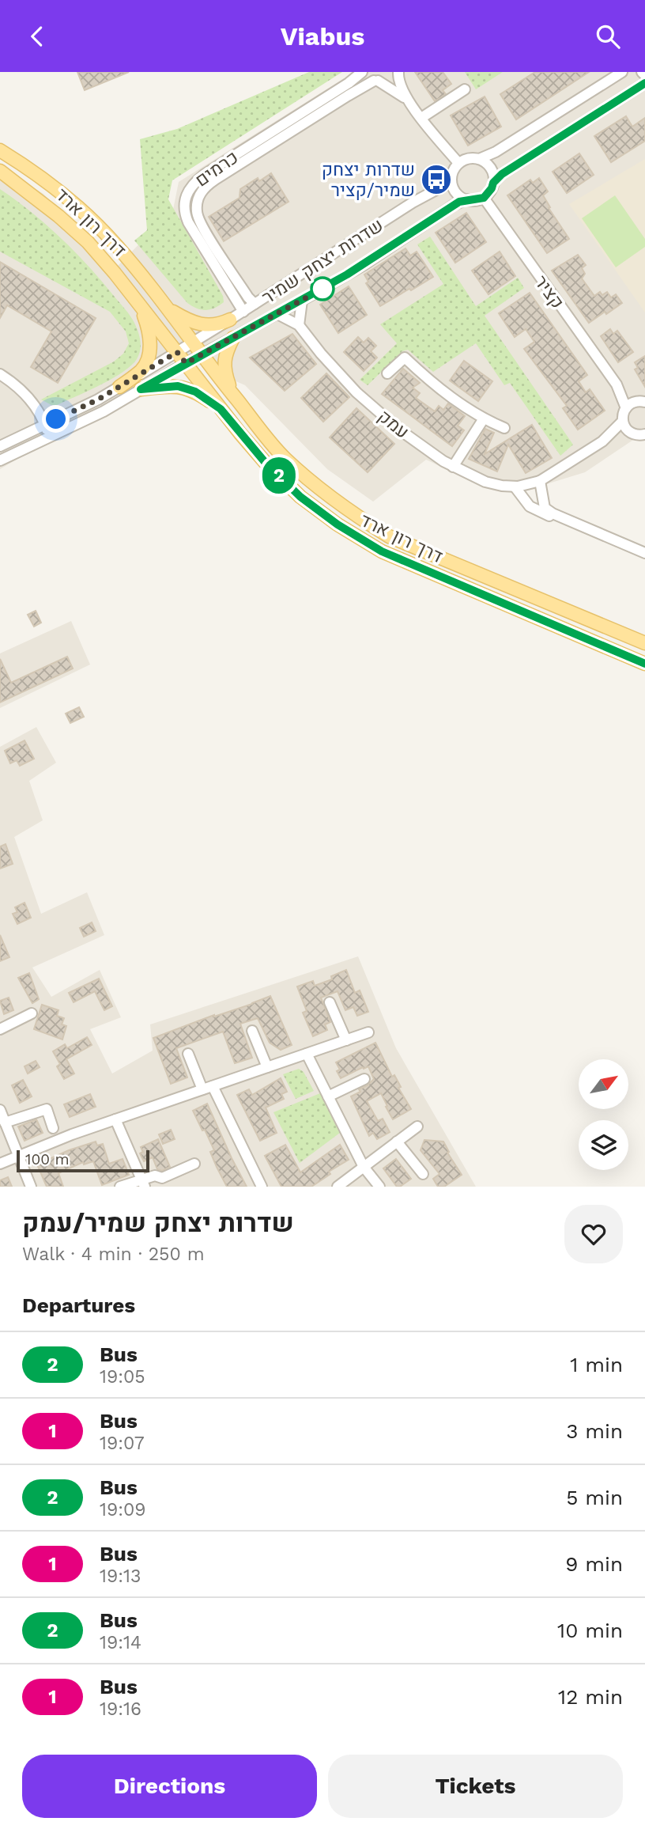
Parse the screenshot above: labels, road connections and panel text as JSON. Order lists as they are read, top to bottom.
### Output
{
  "streets": {
    "main road": ["דרך רון ארד"],
    "street": [
      "כרמים",
      "שדרות יצחק שמיר",
      "קציר",
      "עמק"
    ]
  },
  "crossings": [
    ["כרמים", "שדרות יצחק שמיר"],
    ["דרך רון ארד", "שדרות יצחק שמיר"],
    ["שדרות יצחק שמיר", "קציר"],
    ["שדרות יצחק שמיר", "עמק"]
  ],
  "places": {
    "bus stop": ["שדרות יצחק שמיר/קציר"]
  },
  "lines": ["bus line 2"],
  "scale_bar": "100 m",
  "north": "top right",
  "page": {
    "header": "Viabus",
    "on_map": "2",
    "scale": "100 m",
    "heading": [
      ["שדרות יצחק שמיר/עמק", "Walk · 4 min · 250 m"],
      "Departures"
    ],
    "list": [
      {
        "mark": "2",
        "name": "Bus",
        "note": "19:05",
        "value": "1 min"
      },
      {
        "mark": "1",
        "name": "Bus",
        "note": "19:07",
        "value": "3 min"
      },
      {
        "mark": "2",
        "name": "Bus",
        "note": "19:09",
        "value": "5 min"
      },
      {
        "mark": "1",
        "name": "Bus",
        "note": "19:13",
        "value": "9 min"
      },
      {
        "mark": "2",
        "name": "Bus",
        "note": "19:14",
        "value": "10 min"
      },
      {
        "mark": "1",
        "name": "Bus",
        "note": "19:16",
        "value": "12 min"
      }
    ],
    "buttons": ["Directions", "Tickets"]
  }
}
